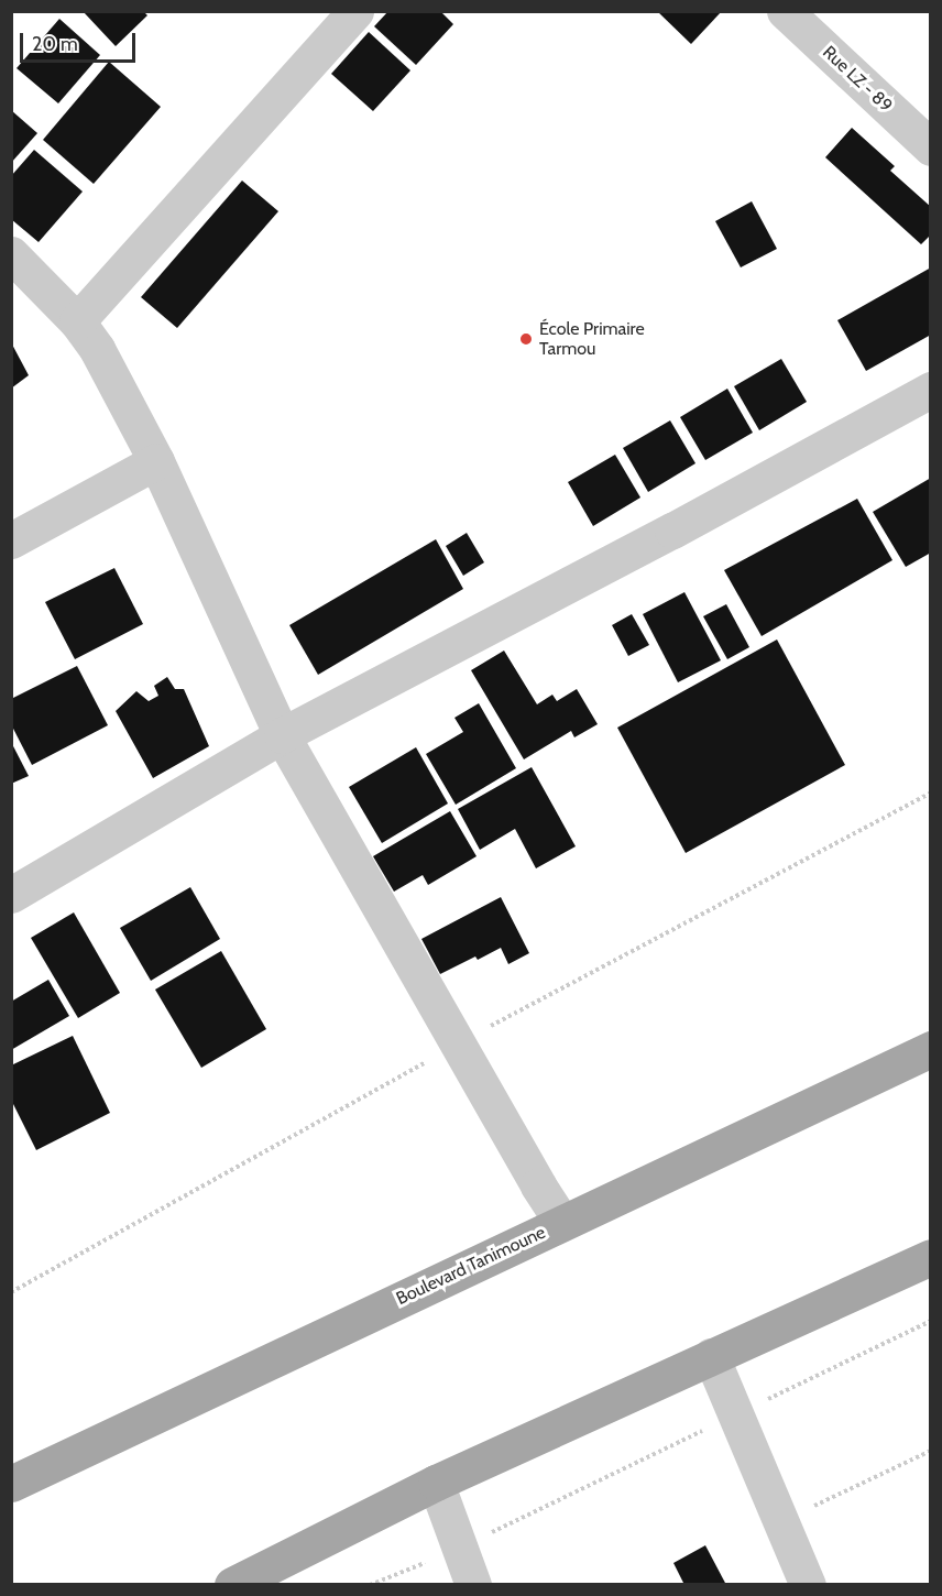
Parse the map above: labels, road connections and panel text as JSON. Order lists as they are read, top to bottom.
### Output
{
  "streets": {
    "main road": ["Boulevard Tanimoune"],
    "street": ["Rue LZ - 89"]
  },
  "places": ["École Primaire Tarmou"],
  "scale_bar": "20 m"
}
